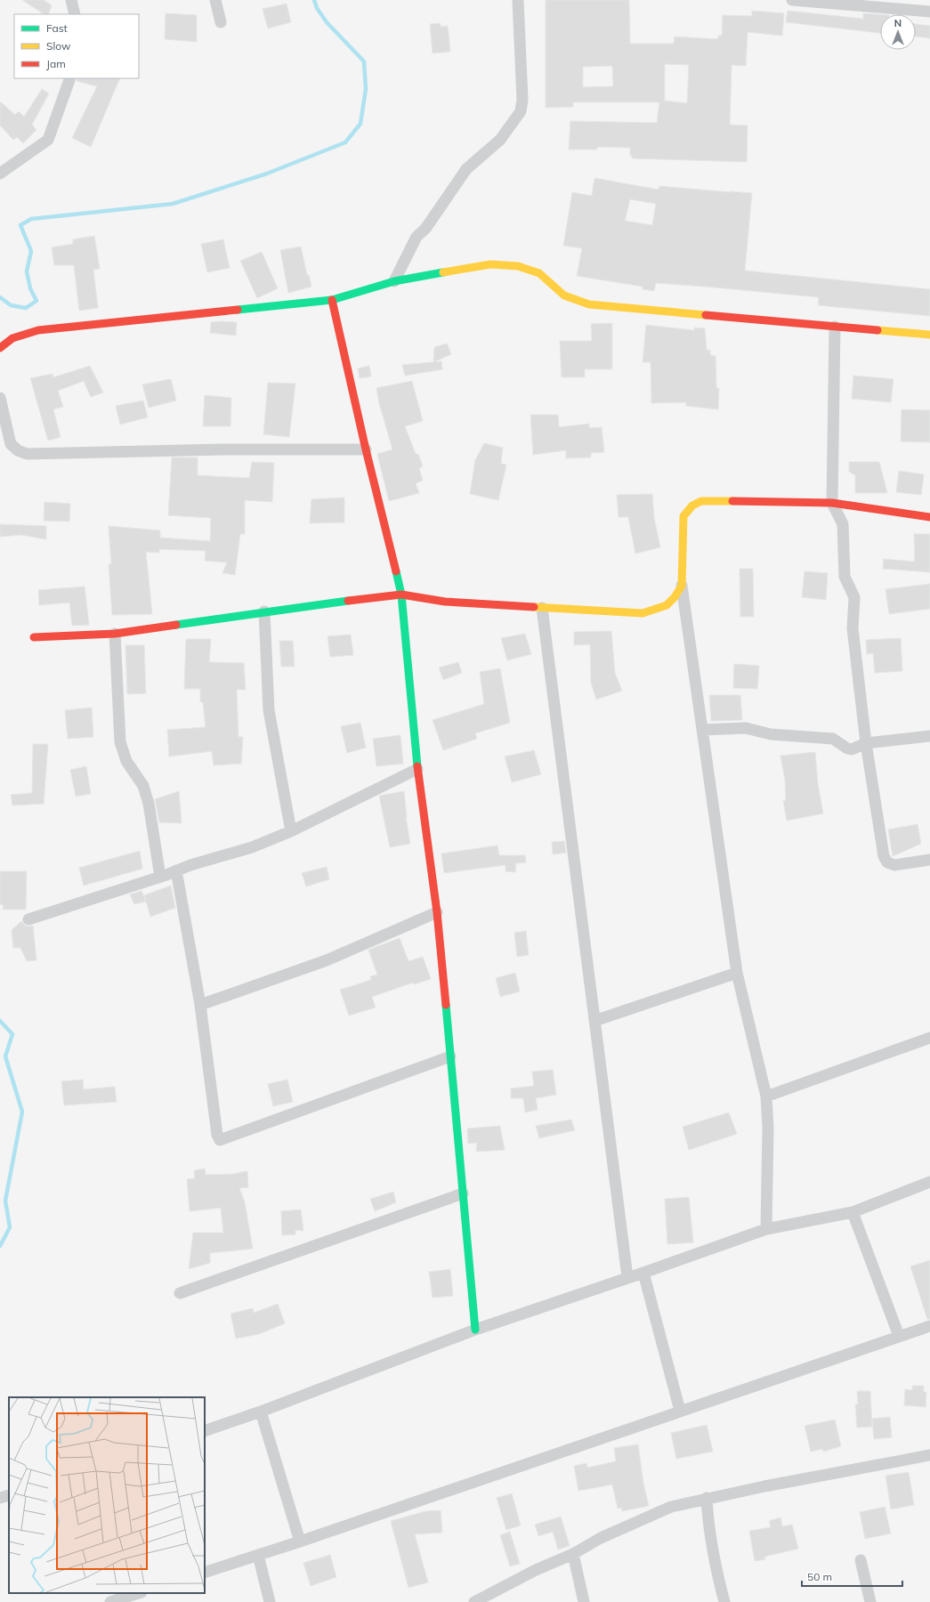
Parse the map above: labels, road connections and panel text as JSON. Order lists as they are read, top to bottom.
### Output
{
  "legend": ["Fast", "Slow", "Jam"],
  "scale_bar": "50 m",
  "north": "top"
}
